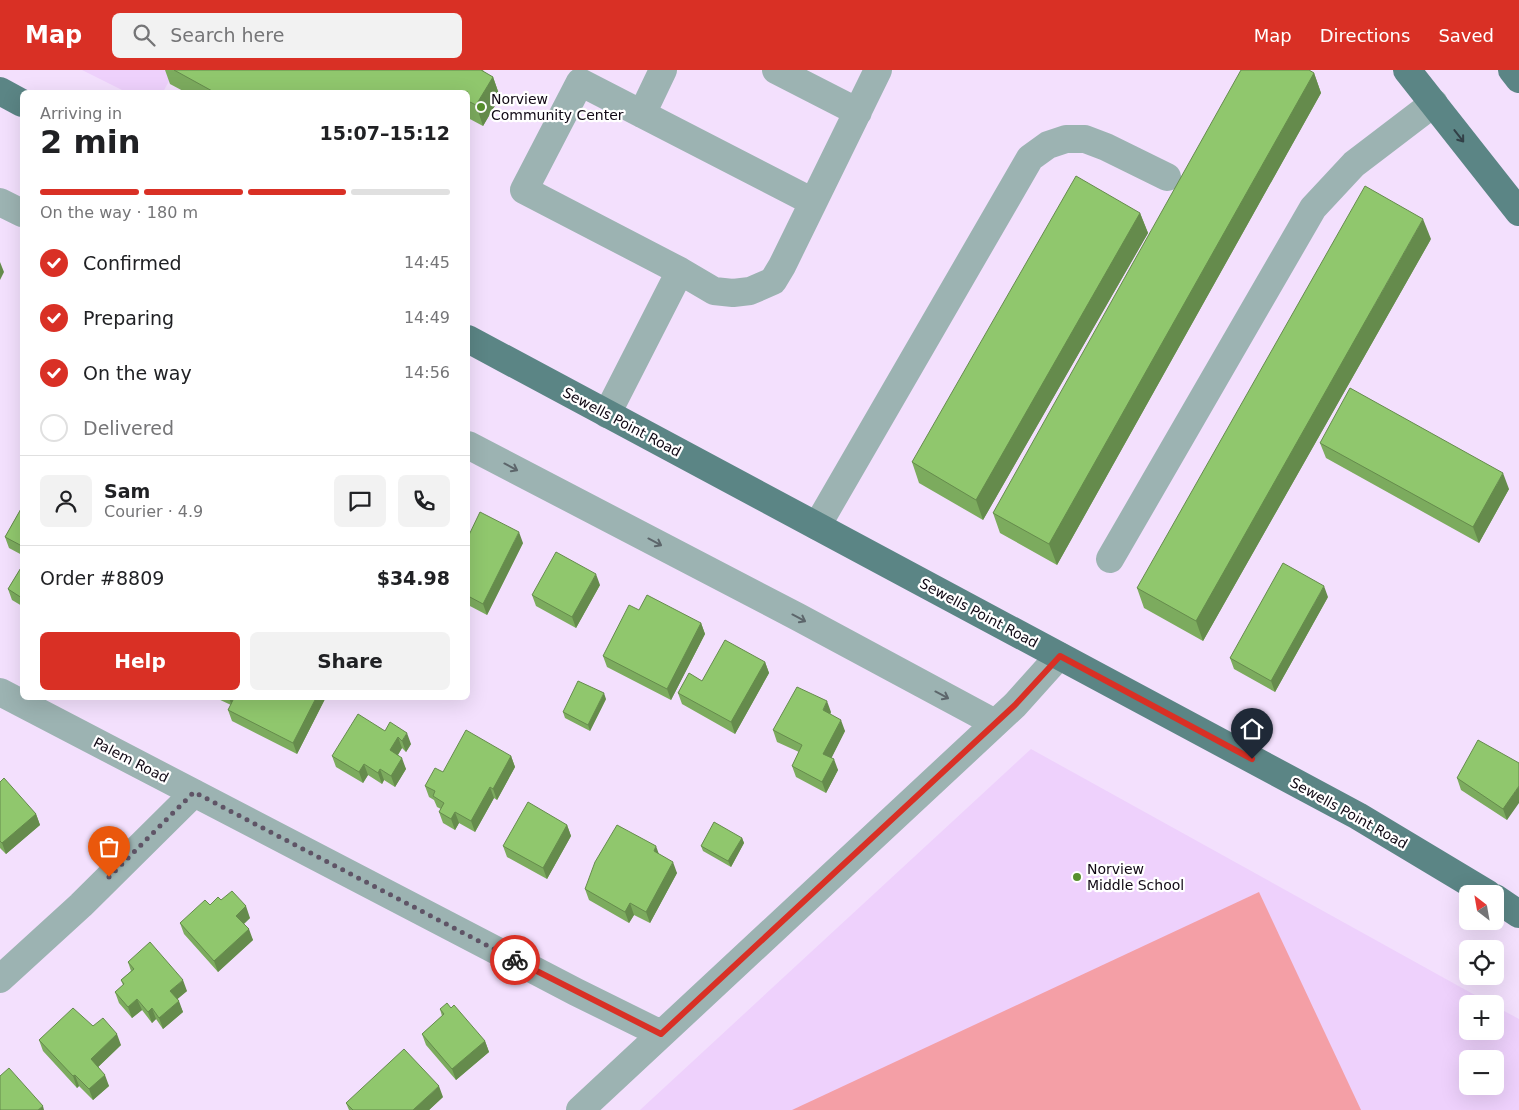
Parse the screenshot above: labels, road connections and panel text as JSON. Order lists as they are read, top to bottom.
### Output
{
  "streets": {
    "main road": ["Sewells Point Road"],
    "street": ["Palem Road"]
  },
  "places": ["Norview Community Center", "Norview Middle School"],
  "north": "top left",
  "page": {
    "header": "Map",
    "search": "Search here",
    "nav": ["Map", "Directions", "Saved"],
    "heading": ["2 min", "Arriving in", "15:07–15:12"],
    "panel": [
      "Sam",
      "Courier · 4.9",
      "Order #8809",
      "$34.98"
    ],
    "bar": "On the way · 180 m",
    "list": [
      ["Confirmed", "14:45"],
      ["Preparing", "14:49"],
      ["On the way", "14:56"],
      "Delivered"
    ],
    "buttons": ["Help", "Share"],
    "map_buttons": ["+", "−"]
  }
}
